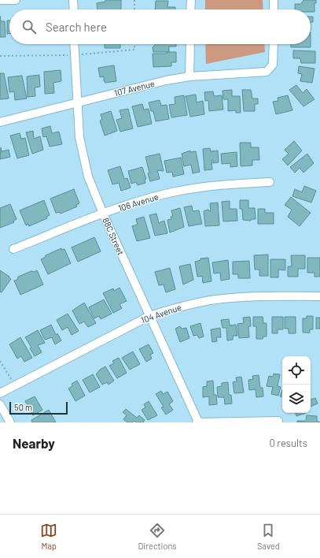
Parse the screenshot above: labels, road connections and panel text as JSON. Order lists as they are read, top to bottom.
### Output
{
  "streets": {
    "street": [
      "107 Avenue",
      "106 Avenue",
      "88C Street",
      "104 Avenue"
    ]
  },
  "crossings": [
    ["107 Avenue", "88C Street"],
    ["106 Avenue", "88C Street"],
    ["88C Street", "104 Avenue"]
  ],
  "scale_bar": "50 m",
  "page": {
    "search": "Search here",
    "scale": "50 m",
    "heading": ["Nearby", "0 results"],
    "nav": ["Map", "Directions", "Saved"]
  }
}
